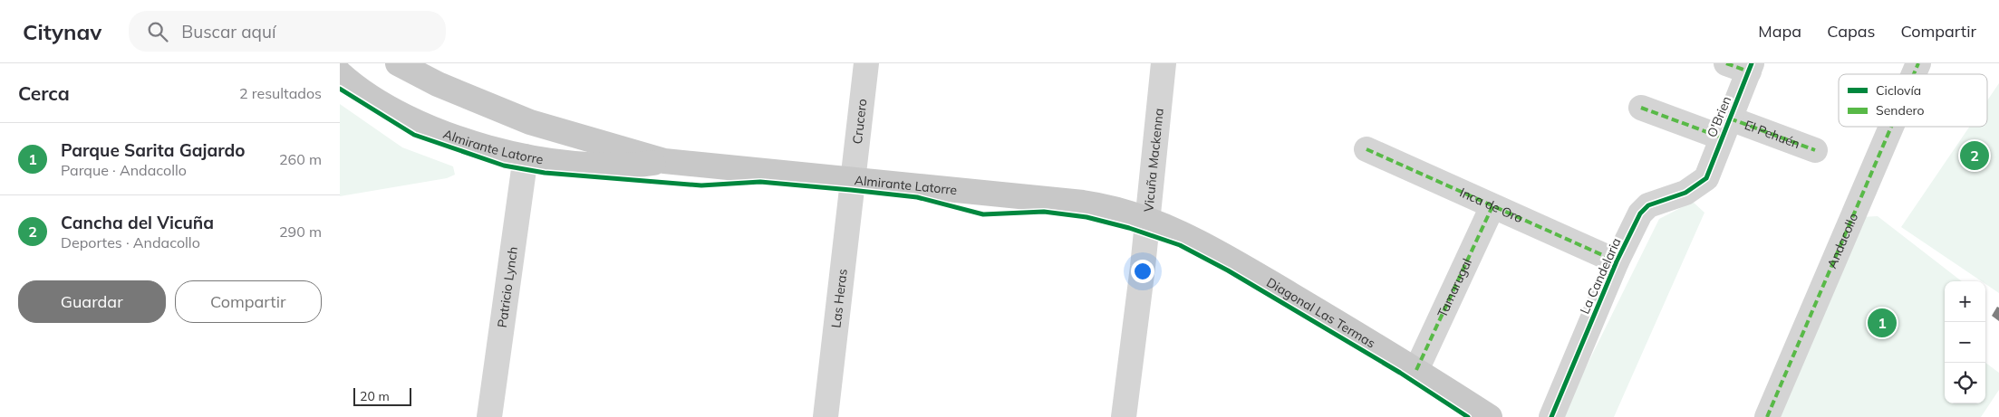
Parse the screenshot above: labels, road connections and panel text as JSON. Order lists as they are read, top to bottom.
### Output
{
  "streets": {
    "main road": ["Almirante Latorre", "Diagonal Las Termas"],
    "street": [
      "O'Brien",
      "Crucero",
      "El Pehuén",
      "Vicuña Mackenna",
      "Inca de Oro",
      "Andacollo",
      "La Candelaria",
      "Patricio Lynch",
      "Tamarugal",
      "Las Heras"
    ]
  },
  "crossings": [
    ["O'Brien", "El Pehuén"],
    ["O'Brien", "La Candelaria"],
    ["Crucero", "Almirante Latorre"],
    ["Crucero", "Las Heras"],
    ["Almirante Latorre", "Vicuña Mackenna"],
    ["Almirante Latorre", "Patricio Lynch"],
    ["Almirante Latorre", "Las Heras"],
    ["Almirante Latorre", "Diagonal Las Termas"],
    ["Vicuña Mackenna", "Diagonal Las Termas"],
    ["Inca de Oro", "La Candelaria"],
    ["Inca de Oro", "Tamarugal"],
    ["Tamarugal", "Diagonal Las Termas"]
  ],
  "legend": ["Ciclovía", "Sendero"],
  "scale_bar": "20 m",
  "page": {
    "header": "Citynav",
    "search": "Buscar aquí",
    "nav": ["Mapa", "Capas", "Compartir"],
    "heading": ["Cerca", "2 resultados"],
    "list": [
      {
        "mark": "1",
        "name": "Parque Sarita Gajardo",
        "note": "Parque · Andacollo",
        "value": "260 m"
      },
      {
        "mark": "2",
        "name": "Cancha del Vicuña",
        "note": "Deportes · Andacollo",
        "value": "290 m"
      }
    ],
    "pins": ["2", "1"],
    "buttons": ["Guardar", "Compartir"],
    "map_buttons": ["+", "−"],
    "scale": "20 m"
  }
}
